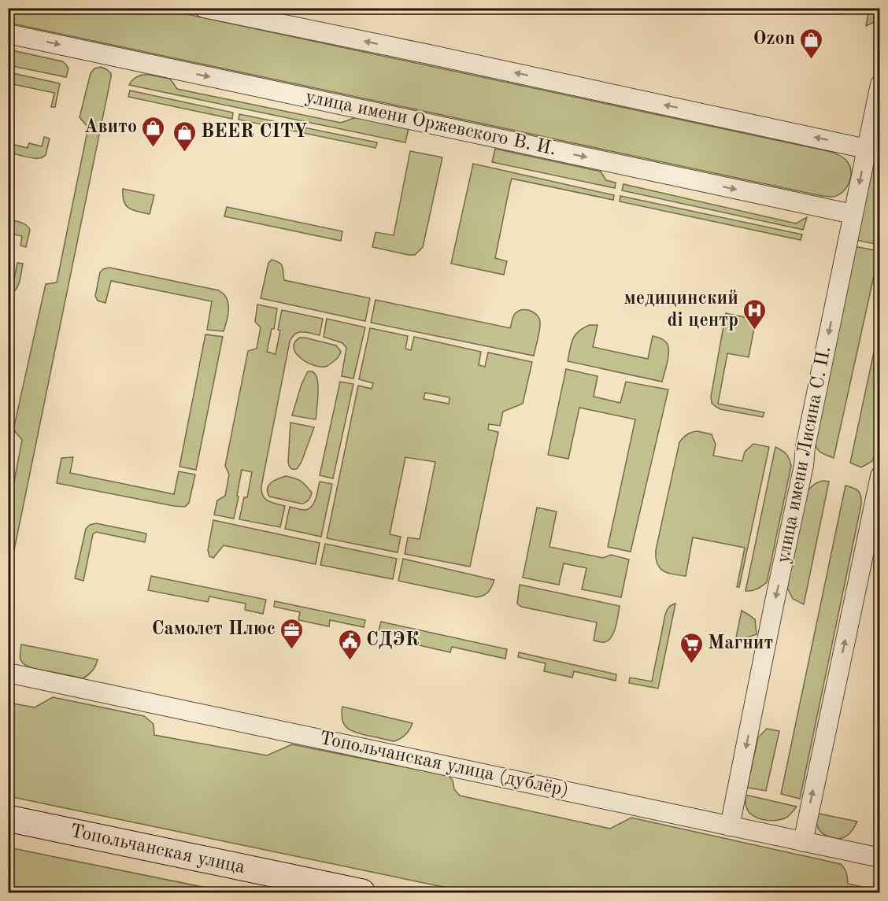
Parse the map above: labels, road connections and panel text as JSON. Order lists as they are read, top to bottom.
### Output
{
  "streets": {
    "main road": ["Топольчанская улица"],
    "street": ["улица имени Оржевского В. И.", "улица имени Лисина С. П.", "Топольчанская улица (дублёр)"]
  },
  "crossings": [
    ["улица имени Оржевского В. И.", "улица имени Лисина С. П."],
    ["улица имени Лисина С. П.", "Топольчанская улица (дублёр)"]
  ],
  "places": {
    "shop": ["Ozon", "Авито", "BEER CITY"],
    "hospital": ["медицинский di центр"],
    "office": ["Самолет Плюс"],
    "public building": ["СДЭК"],
    "supermarket": ["Магнит"]
  }
}
